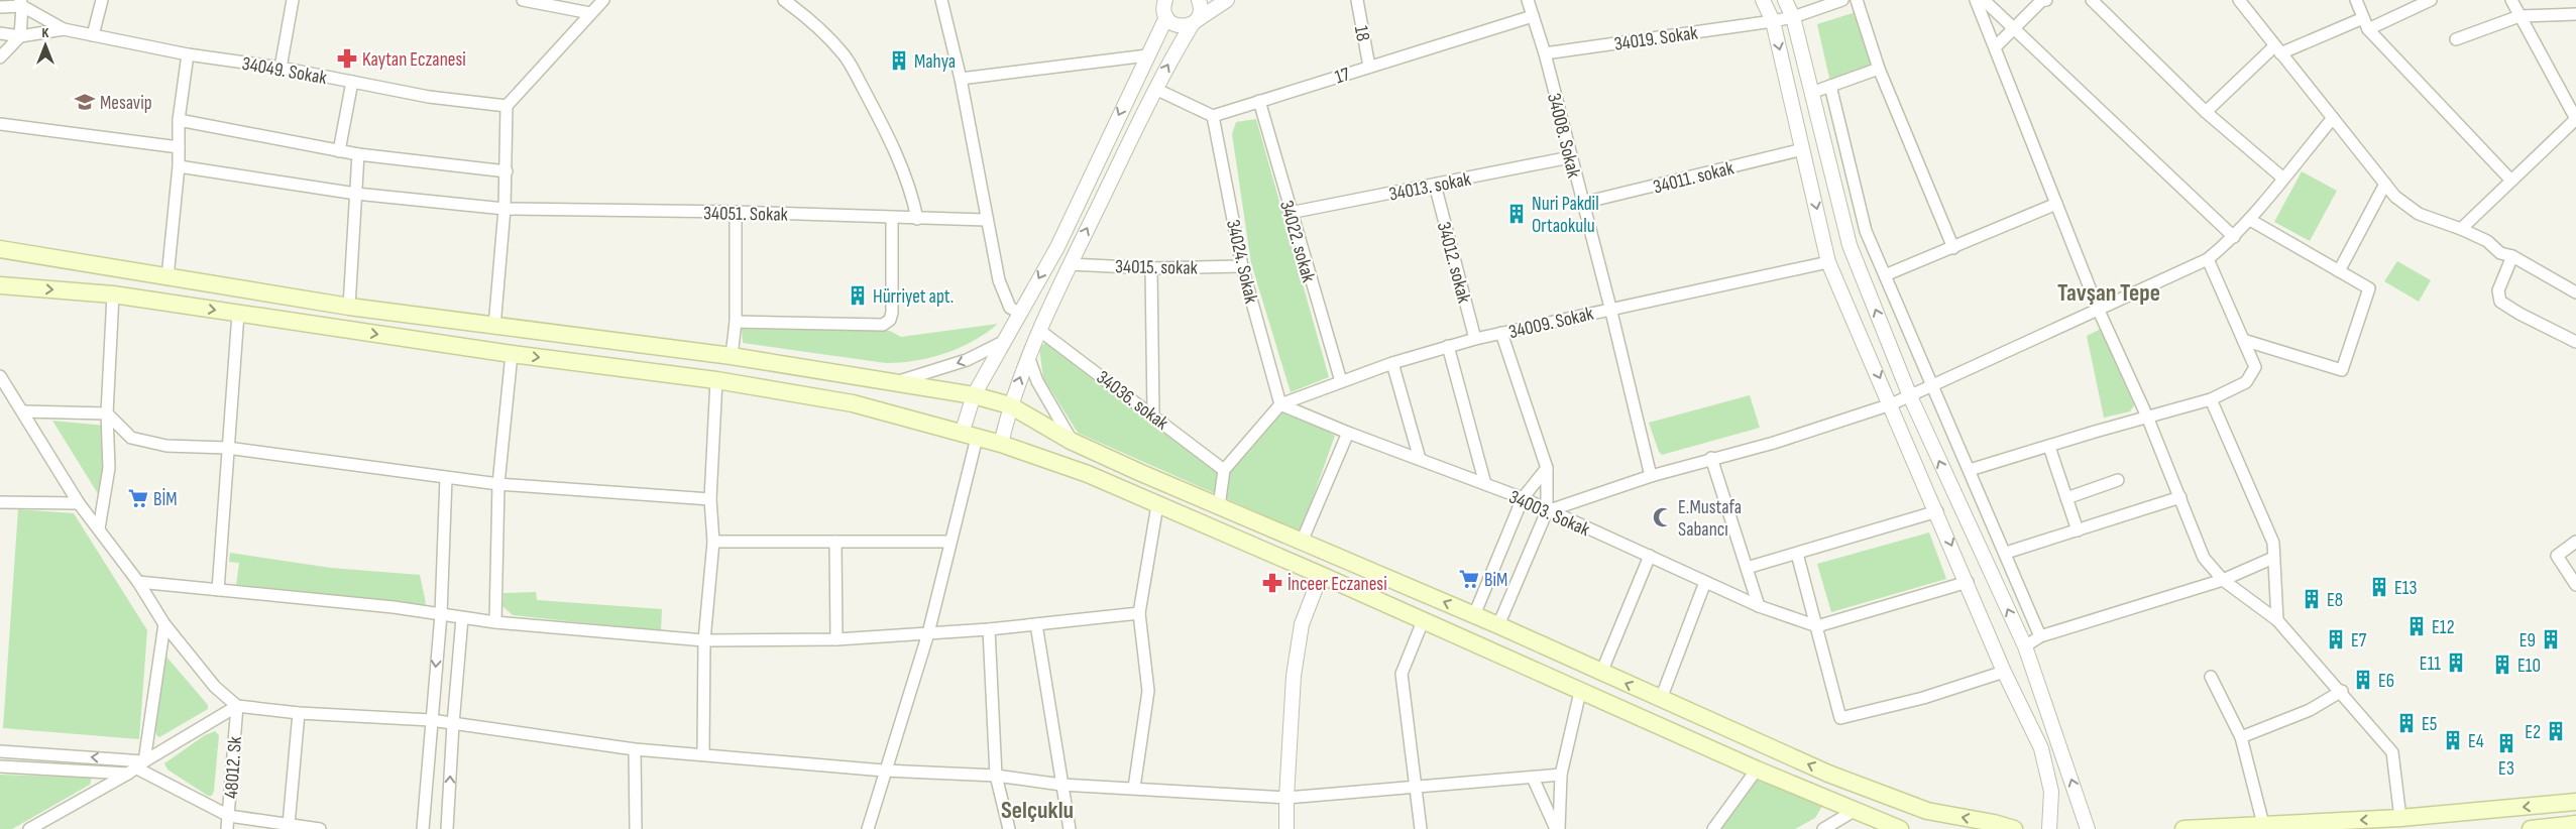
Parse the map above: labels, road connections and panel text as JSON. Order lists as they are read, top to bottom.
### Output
{
  "streets": {
    "street": [
      "18",
      "34019. Sokak",
      "34049. Sokak",
      "17",
      "34008. Sokak",
      "34011. sokak",
      "34013. sokak",
      "34051. Sokak",
      "34022. sokak",
      "34024. Sokak",
      "34012. sokak",
      "34015. sokak",
      "34009. Sokak",
      "34036. sokak",
      "34003. Sokak",
      "48012. Sk"
    ]
  },
  "crossings": [
    ["18", "17"],
    ["34019. Sokak", "34008. Sokak"],
    ["17", "34008. Sokak"],
    ["17", "34022. sokak"],
    ["17", "34024. Sokak"],
    ["34008. Sokak", "34011. sokak"],
    ["34008. Sokak", "34013. sokak"],
    ["34008. Sokak", "34009. Sokak"],
    ["34013. sokak", "34022. sokak"],
    ["34013. sokak", "34012. sokak"],
    ["34022. sokak", "34009. Sokak"],
    ["34024. Sokak", "34015. sokak"],
    ["34024. Sokak", "34009. Sokak"],
    ["34024. Sokak", "34003. Sokak"],
    ["34012. sokak", "34009. Sokak"],
    ["34009. Sokak", "34003. Sokak"]
  ],
  "districts": ["Tavşan Tepe", "Selçuklu"],
  "places": {
    "pharmacy": ["Kaytan Eczanesi", "İnceer Eczanesi"],
    "building": [
      "Mahya",
      "Nuri Pakdil Ortaokulu",
      "Hürriyet apt.",
      "E13",
      "E8",
      "E12",
      "E7",
      "E9",
      "E11",
      "E10",
      "E6",
      "E5",
      "E2",
      "E4",
      "E3"
    ],
    "school or university": ["Mesavip"],
    "supermarket": ["BİM", "BiM"],
    "mosque": ["E.Mustafa Sabancı"]
  },
  "north": "top"
}
